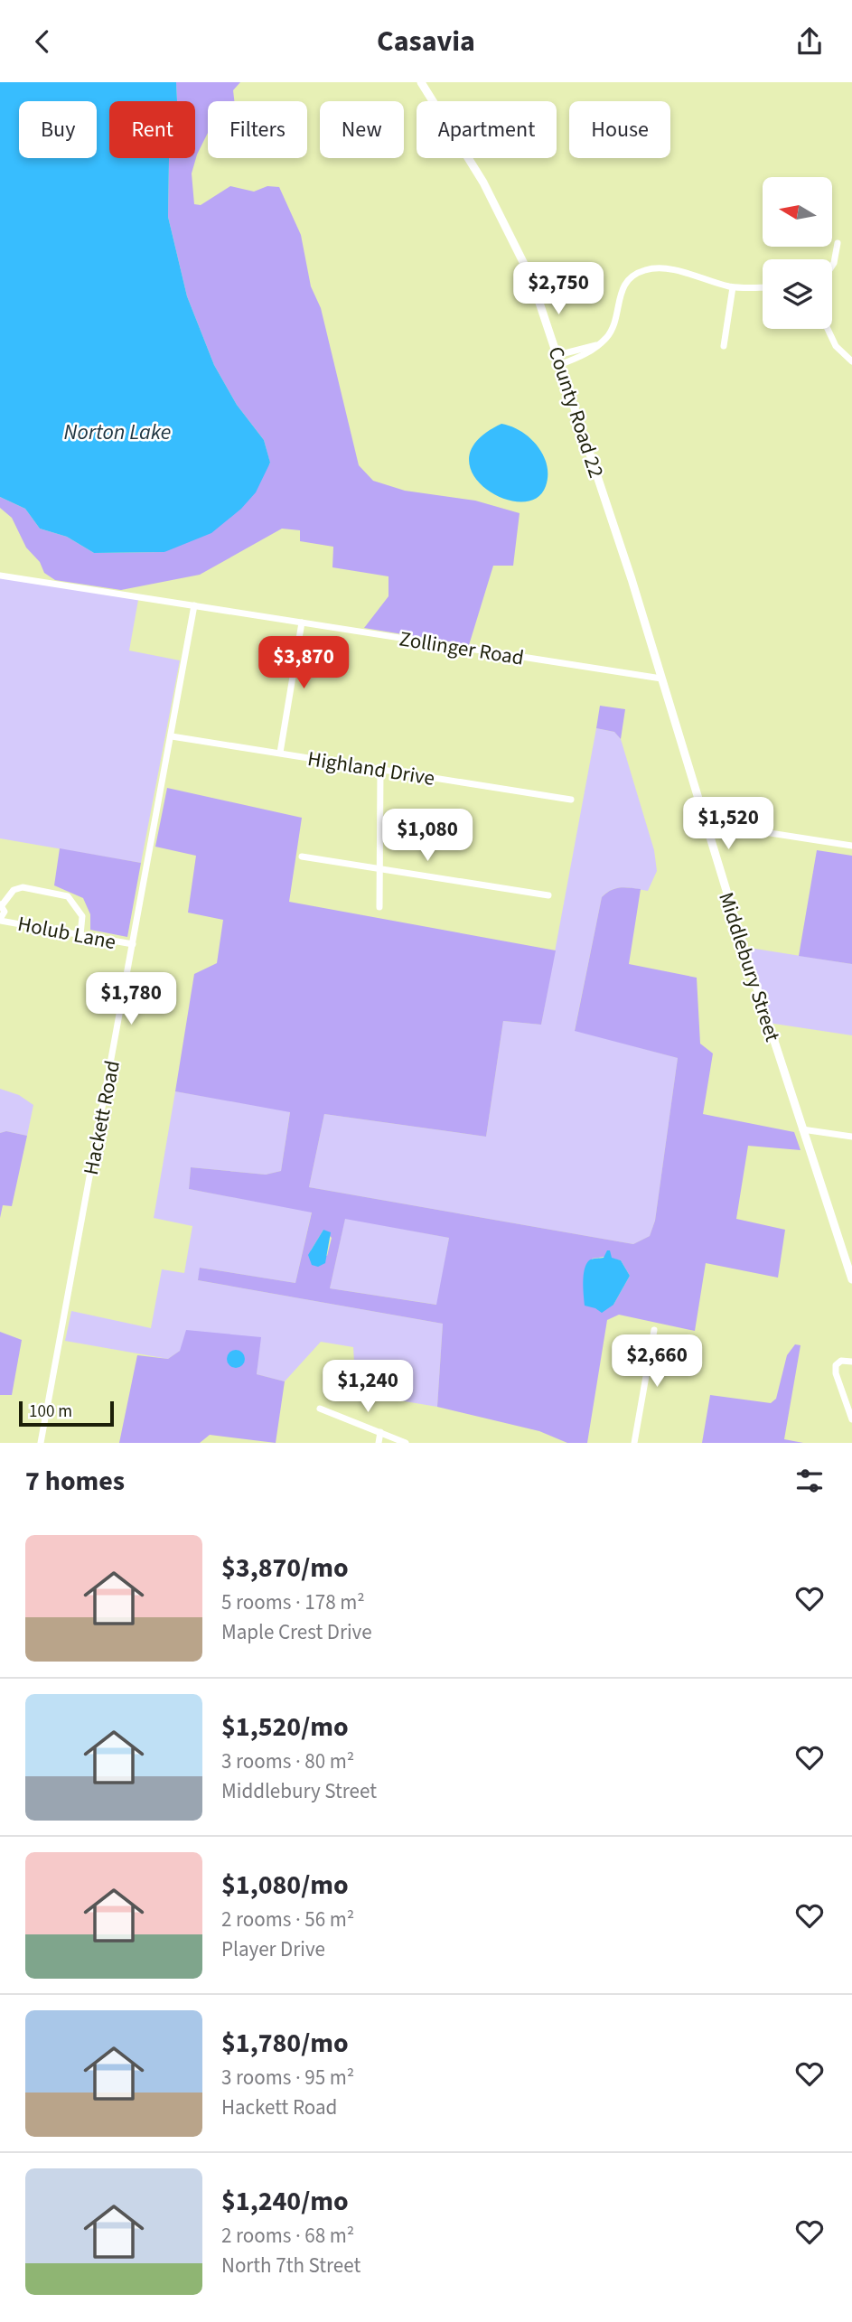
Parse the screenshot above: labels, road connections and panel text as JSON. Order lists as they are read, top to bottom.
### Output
{
  "streets": {
    "main road": ["County Road 22", "Middlebury Street"],
    "street": [
      "Zollinger Road",
      "Highland Drive",
      "Holub Lane",
      "Hackett Road"
    ]
  },
  "crossings": [
    ["County Road 22", "Middlebury Street"],
    ["Zollinger Road", "Middlebury Street"],
    ["Zollinger Road", "Hackett Road"],
    ["Highland Drive", "Hackett Road"],
    ["Holub Lane", "Hackett Road"]
  ],
  "water": ["Norton Lake"],
  "scale_bar": "100 m",
  "north": "left",
  "page": {
    "header": "Casavia",
    "chip": [
      "Buy",
      "Rent",
      "Filters",
      "New",
      "Apartment",
      "House"
    ],
    "price": [
      "$2,750",
      "$3,870",
      "$1,520",
      "$1,080",
      "$1,780",
      "$2,660",
      "$1,240"
    ],
    "scale": "100 m",
    "heading": "7 homes",
    "list": [
      {
        "name": "$3,870/mo",
        "note": "5 rooms · 178 m² · Maple Crest Drive"
      },
      {
        "name": "$1,520/mo",
        "note": "3 rooms · 80 m² · Middlebury Street"
      },
      {
        "name": "$1,080/mo",
        "note": "2 rooms · 56 m² · Player Drive"
      },
      {
        "name": "$1,780/mo",
        "note": "3 rooms · 95 m² · Hackett Road"
      },
      {
        "name": "$1,240/mo",
        "note": "2 rooms · 68 m² · North 7th Street"
      }
    ]
  }
}
